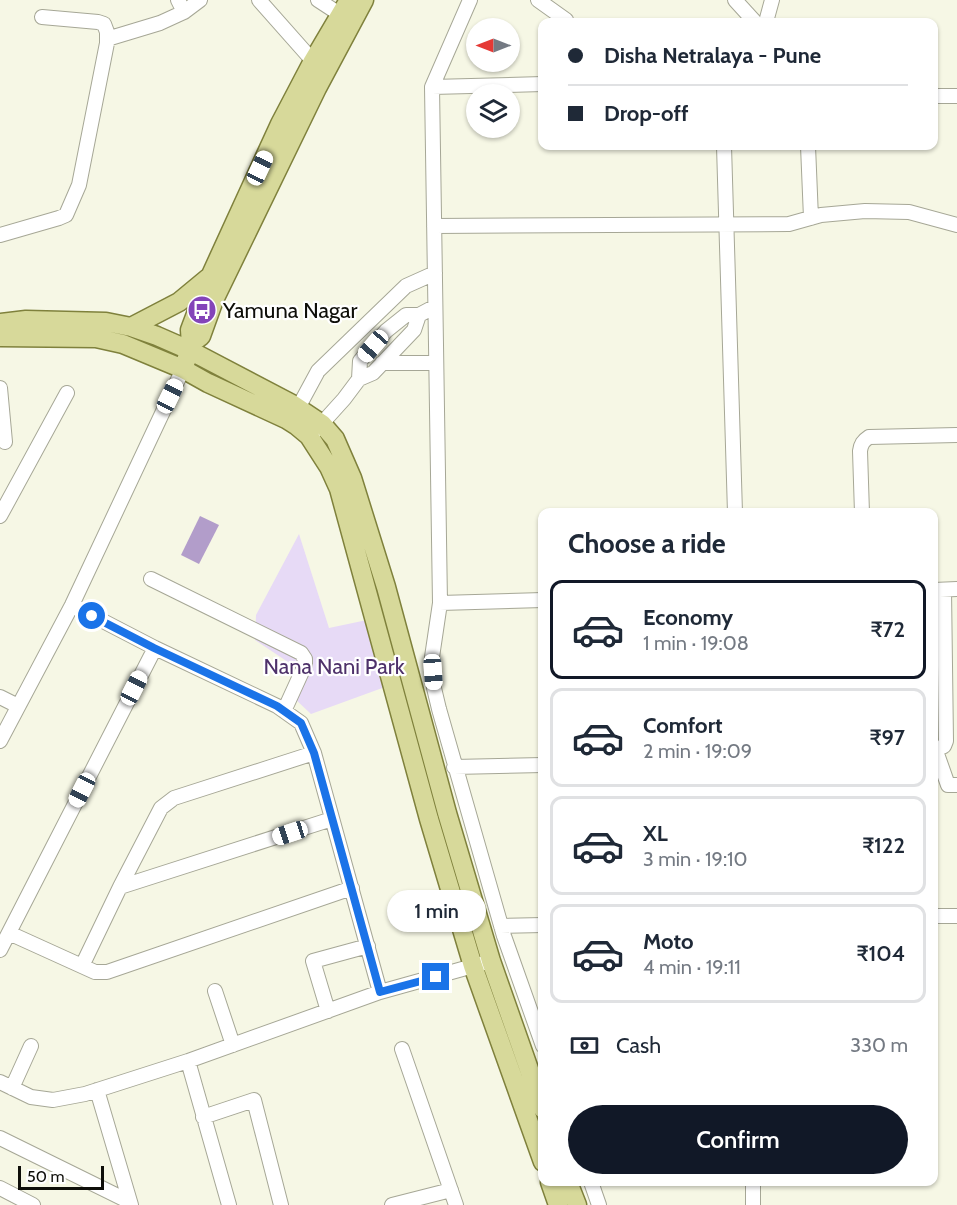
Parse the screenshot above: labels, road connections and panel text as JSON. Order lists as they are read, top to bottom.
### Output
{
  "parks": ["Nana Nani Park"],
  "places": {
    "bus stop": ["Yamuna Nagar"]
  },
  "scale_bar": "50 m",
  "north": "left",
  "page": {
    "banner": ["Disha Netralaya - Pune", "Drop-off"],
    "heading": "Choose a ride",
    "list": [
      {
        "name": "Economy",
        "note": "1 min · 19:08",
        "value": "₹72"
      },
      {
        "name": "Comfort",
        "note": "2 min · 19:09",
        "value": "₹97"
      },
      {
        "name": "XL",
        "note": "3 min · 19:10",
        "value": "₹122"
      },
      {
        "name": "Moto",
        "note": "4 min · 19:11",
        "value": "₹104"
      }
    ],
    "bubble": "1 min",
    "pay": ["Cash", "330 m"],
    "buttons": "Confirm",
    "scale": "50 m"
  }
}
